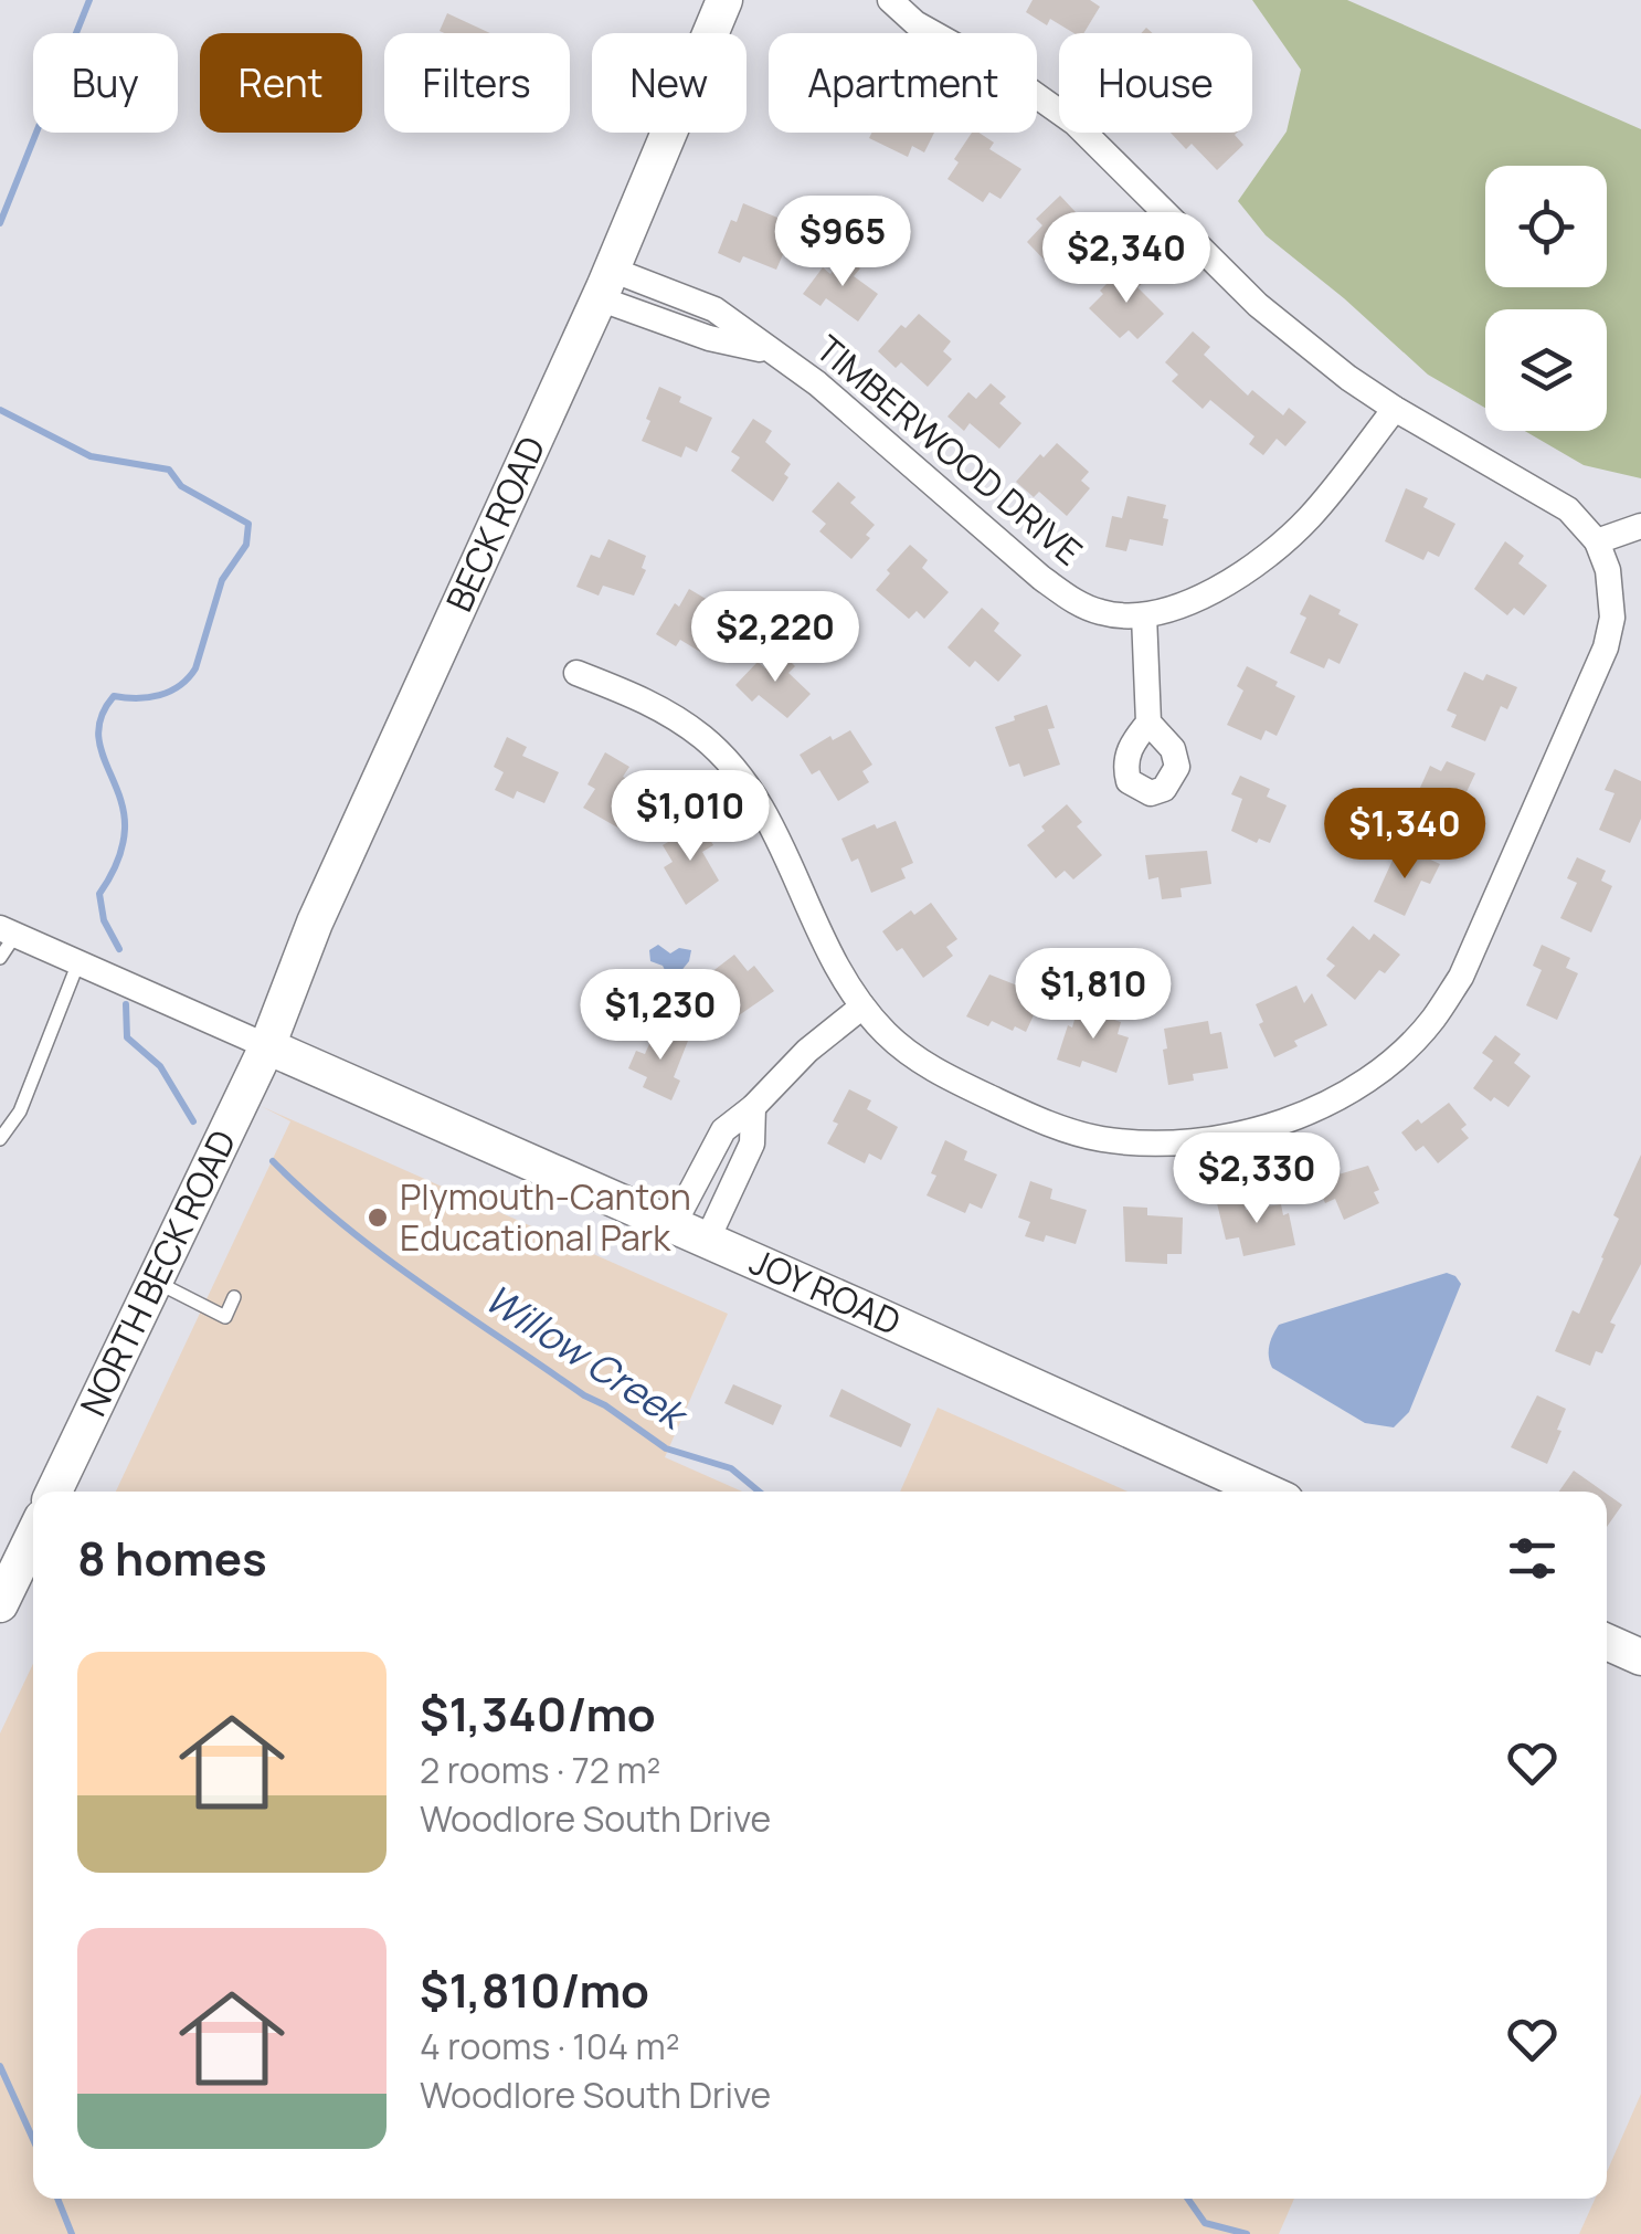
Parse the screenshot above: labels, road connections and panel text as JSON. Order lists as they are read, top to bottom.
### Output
{
  "streets": {
    "main road": ["BECK ROAD", "NORTH BECK ROAD", "JOY ROAD"],
    "street": ["TIMBERWOOD DRIVE"]
  },
  "crossings": [
    ["TIMBERWOOD DRIVE", "BECK ROAD"],
    ["BECK ROAD", "NORTH BECK ROAD"],
    ["BECK ROAD", "JOY ROAD"],
    ["NORTH BECK ROAD", "JOY ROAD"]
  ],
  "water": ["Willow Creek"],
  "places": ["Plymouth-Canton Educational Park"],
  "page": {
    "chip": [
      "Buy",
      "Rent",
      "Filters",
      "New",
      "Apartment",
      "House"
    ],
    "price": [
      "$965",
      "$2,340",
      "$2,220",
      "$1,010",
      "$1,340",
      "$1,810",
      "$1,230",
      "$2,330"
    ],
    "heading": "8 homes",
    "list": [
      {
        "name": "$1,340/mo",
        "note": "2 rooms · 72 m² · Woodlore South Drive"
      },
      {
        "name": "$1,810/mo",
        "note": "4 rooms · 104 m² · Woodlore South Drive"
      }
    ]
  }
}
